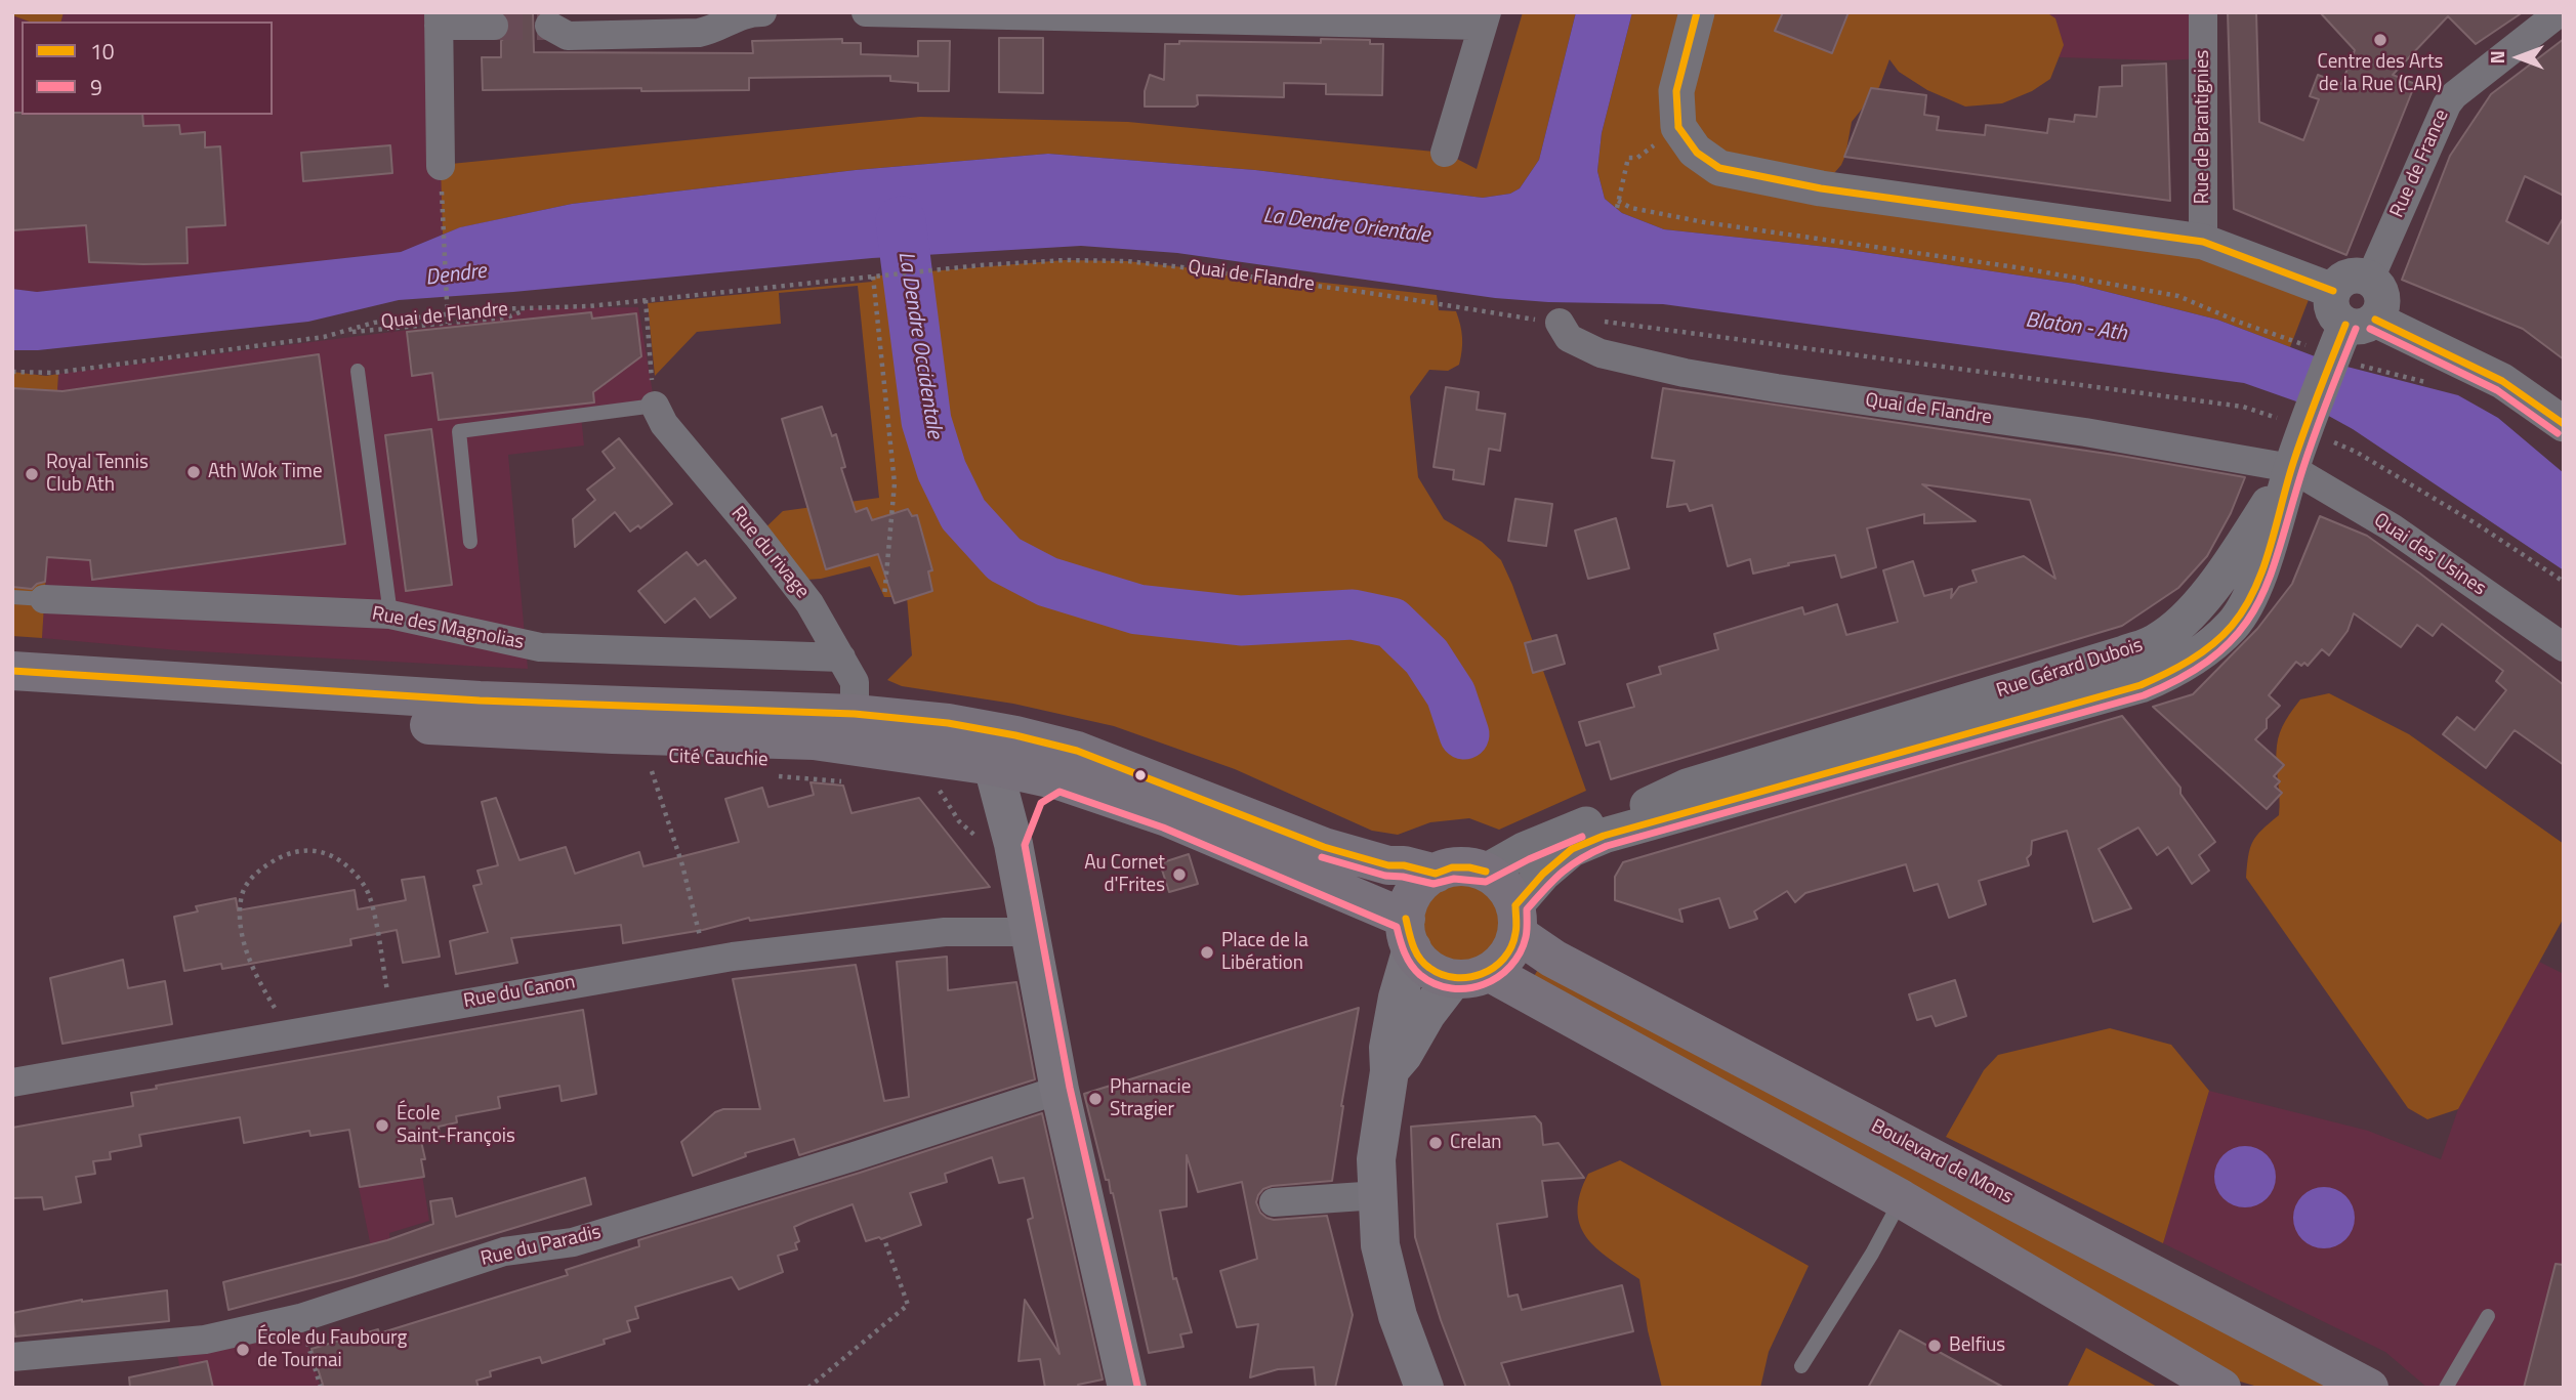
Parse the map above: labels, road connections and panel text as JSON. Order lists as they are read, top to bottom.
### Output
{
  "streets": {
    "main road": ["Boulevard de Mons"],
    "street": [
      "Rue de Brantignies",
      "Rue de France",
      "Quai de Flandre",
      "Rue du rivage",
      "Quai des Usines",
      "Rue des Magnolias",
      "Rue Gérard Dubois",
      "Rue du Canon",
      "Rue du Paradis"
    ],
    "path": ["Cité Cauchie"]
  },
  "crossings": [
    ["Quai de Flandre", "Quai des Usines"],
    ["Quai de Flandre", "Rue Gérard Dubois"],
    ["Rue du rivage", "Rue des Magnolias"],
    ["Quai des Usines", "Rue Gérard Dubois"],
    ["Rue Gérard Dubois", "Boulevard de Mons"],
    ["Cité Cauchie", "Rue du Canon"]
  ],
  "water": [
    "La Dendre Orientale",
    "Dendre",
    "Blaton - Ath",
    "La Dendre Occidentale"
  ],
  "places": [
    "Centre des Arts de la Rue (CAR)",
    "Ath Wok Time",
    "Royal Tennis Club Ath",
    "Au Cornet d'Frites",
    "Place de la Libération",
    "Pharnacie Stragier",
    "École Saint-François",
    "Crelan",
    "Belfius",
    "École du Faubourg de Tournai"
  ],
  "lines": ["transit line 10", "transit line 9"],
  "legend": ["10", "9"],
  "north": "left"
}
